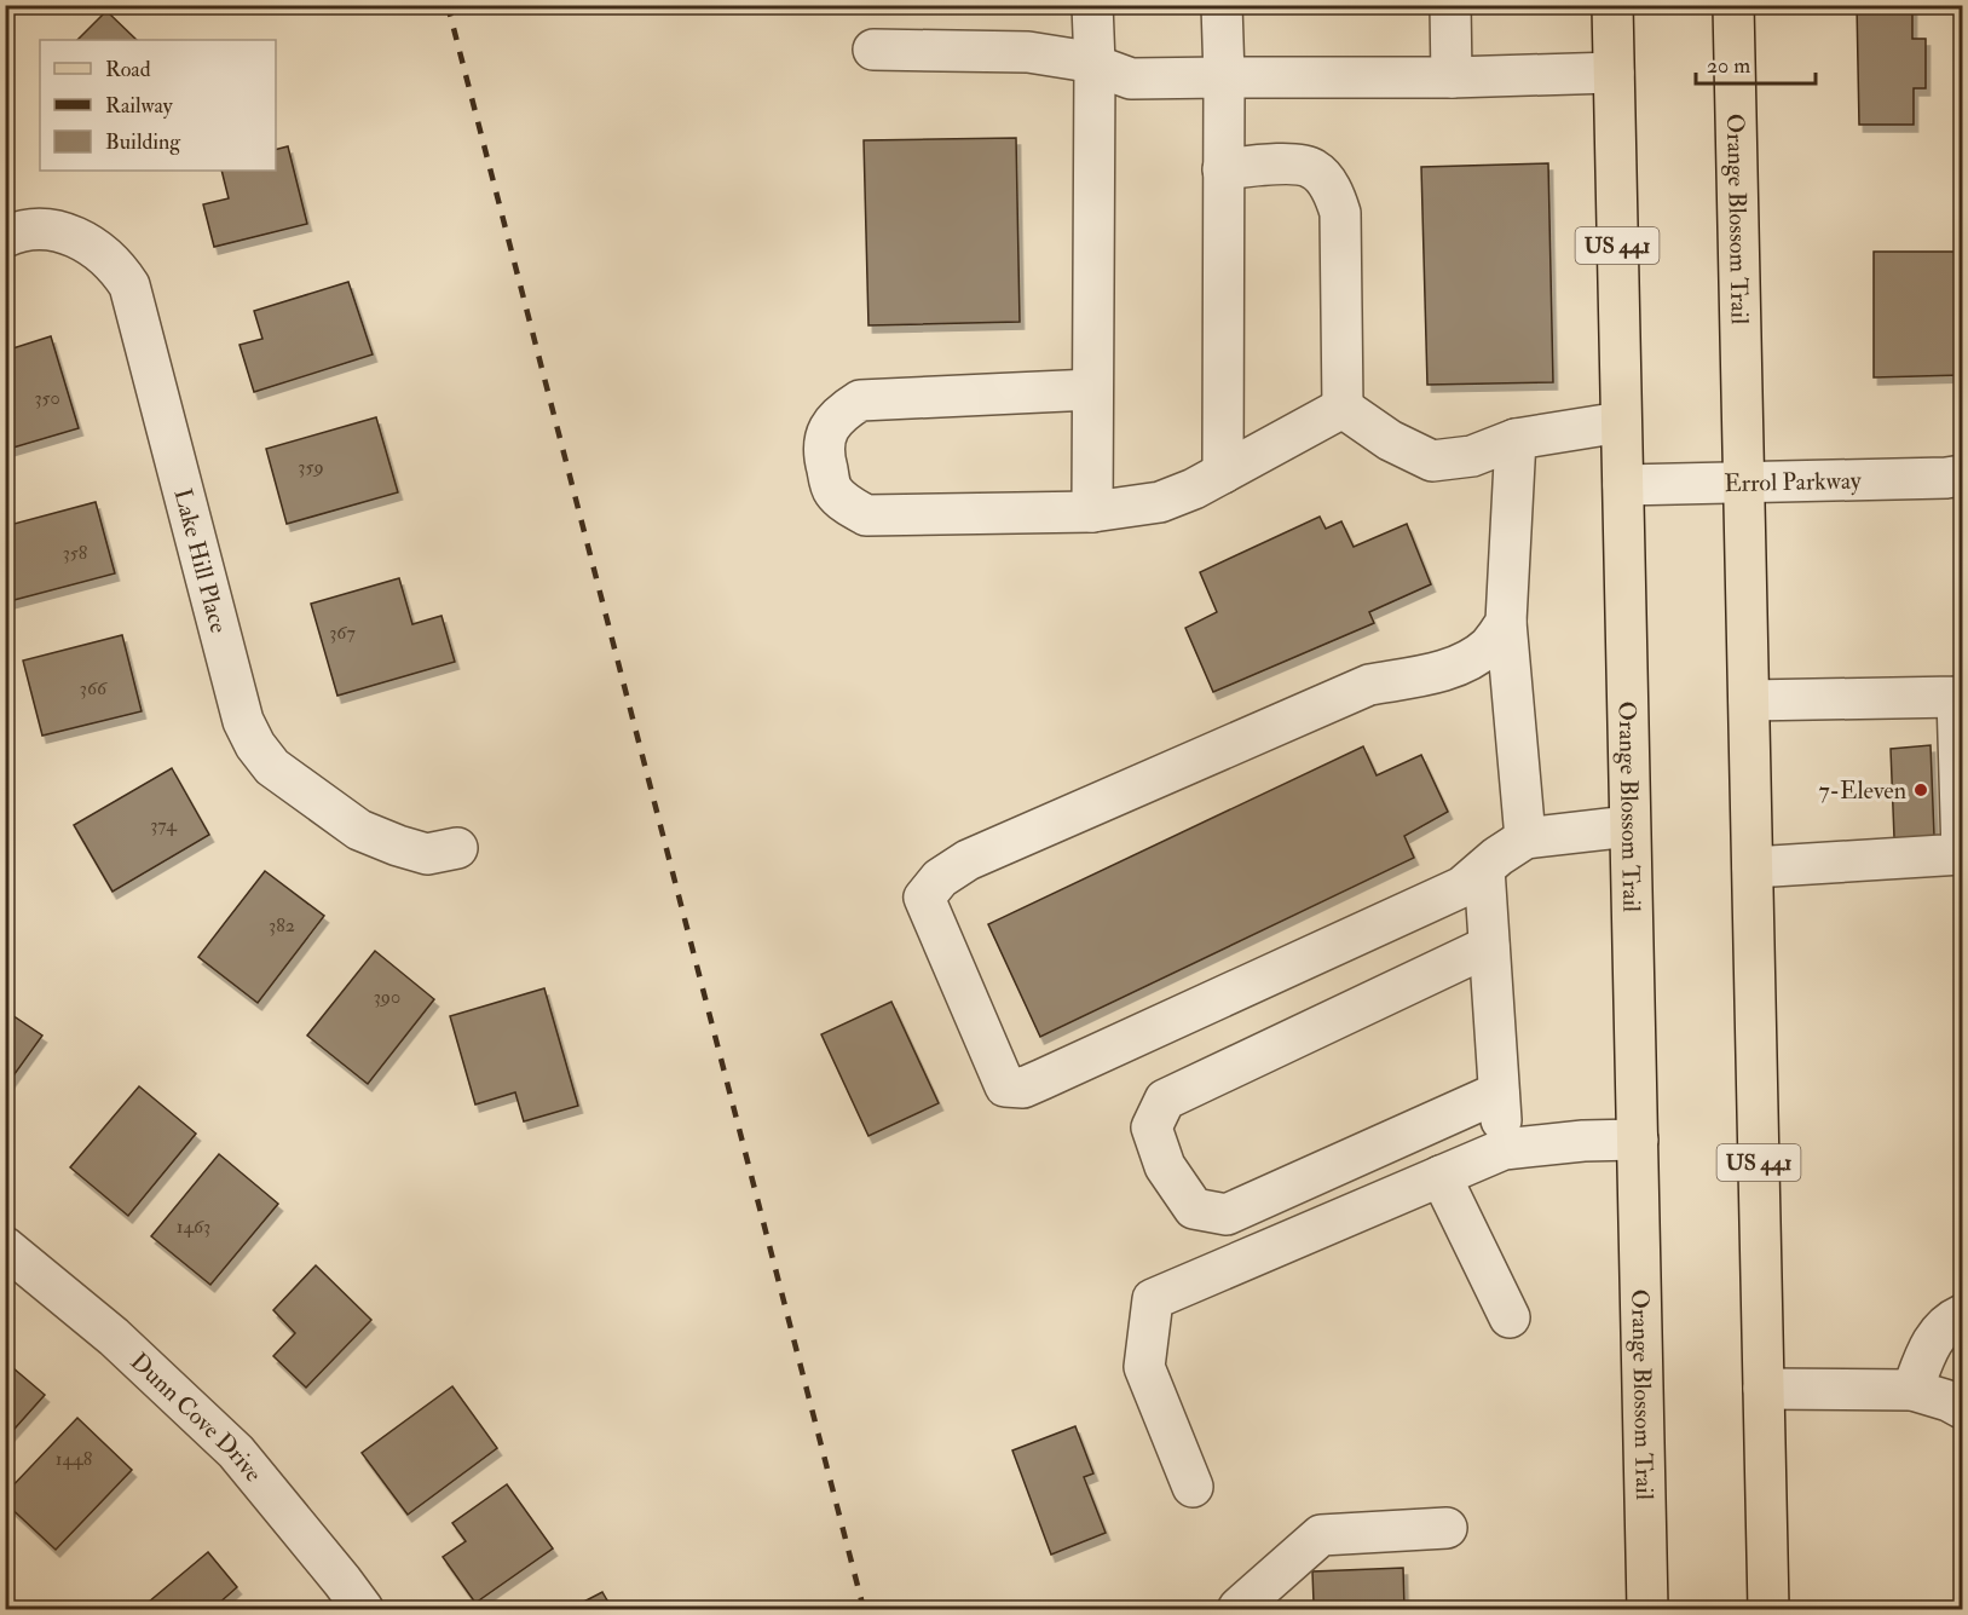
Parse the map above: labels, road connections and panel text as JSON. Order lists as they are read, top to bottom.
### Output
{
  "streets": {
    "main road": ["Orange Blossom Trail", "US 441"],
    "street": ["Errol Parkway", "Lake Hill Place", "Dunn Cove Drive"]
  },
  "crossings": [
    ["Orange Blossom Trail", "Errol Parkway"]
  ],
  "places": ["7-Eleven"],
  "house_numbers": [
    "350",
    "359",
    "358",
    "367",
    "366",
    "374",
    "382",
    "390",
    "1463",
    "1448"
  ],
  "legend": ["Road", "Railway", "Building"],
  "scale_bar": "20 m"
}
